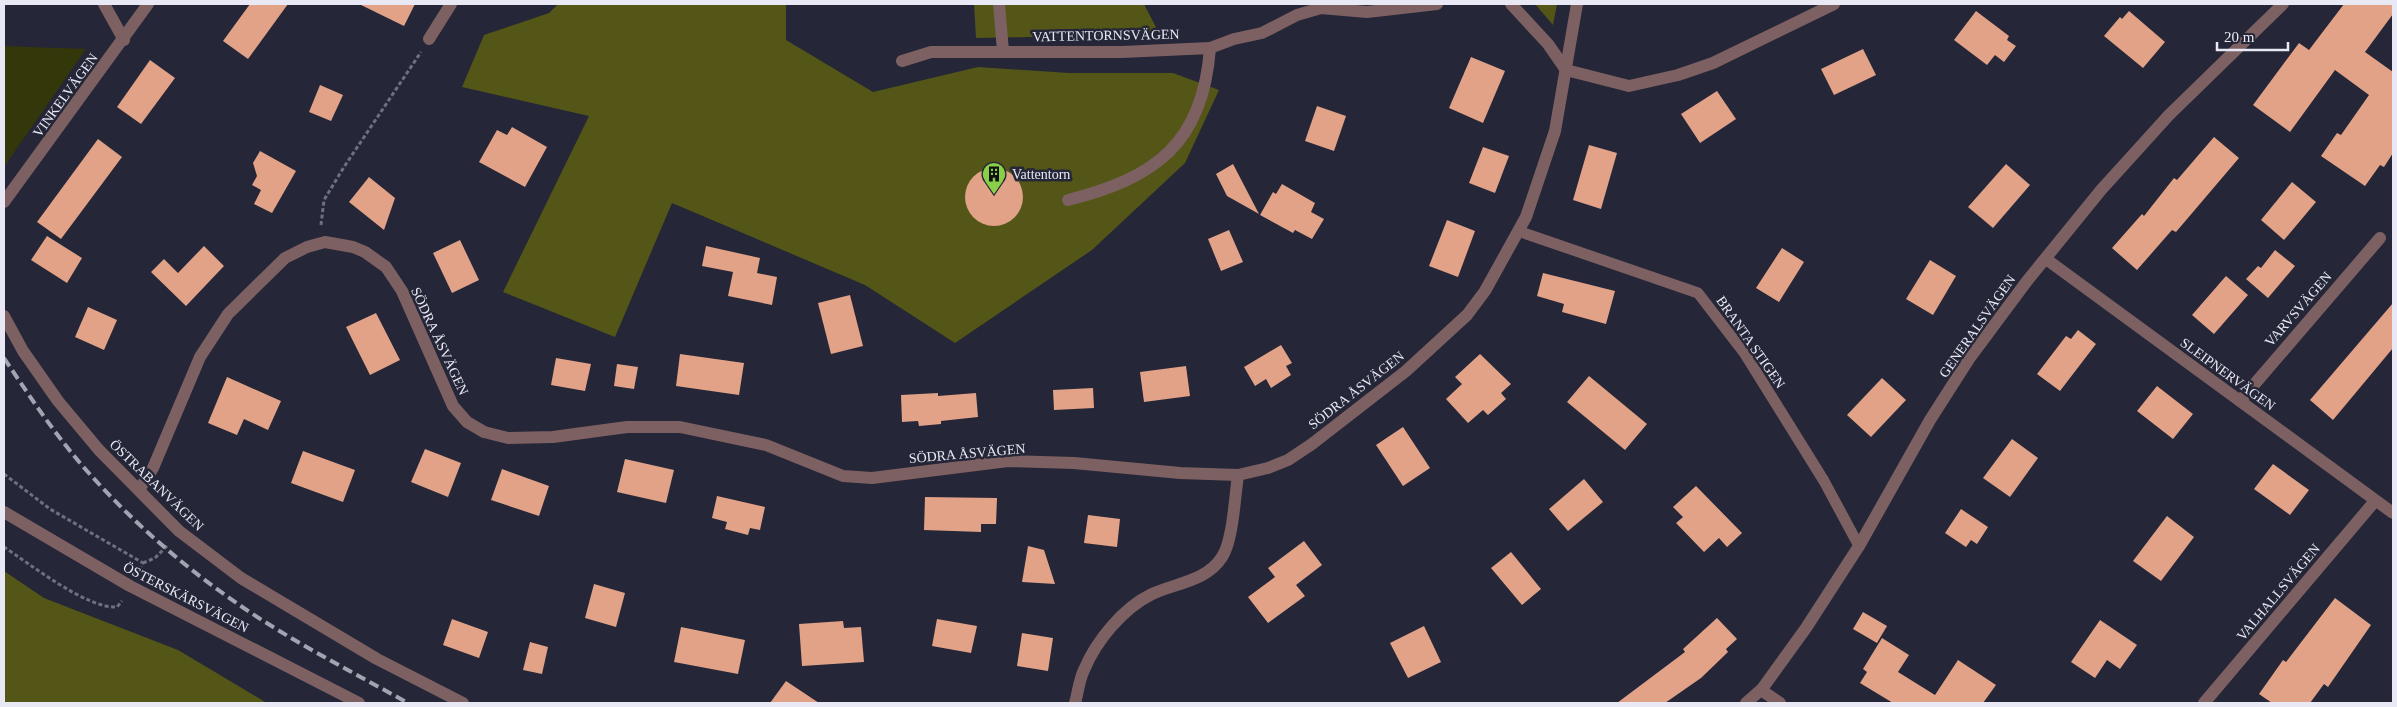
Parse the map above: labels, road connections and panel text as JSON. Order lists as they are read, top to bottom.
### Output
{
  "streets": {
    "street": [
      "VATTENTORNSVÄGEN",
      "VINKELVÄGEN",
      "VARVSVÄGEN",
      "GENERALSVÄGEN",
      "SÖDRA ÅSVÄGEN",
      "SLEIPNERVÄGEN",
      "ÖSTRABANVÄGEN",
      "VALHALLSVÄGEN",
      "ÖSTERSKÄRSVÄGEN"
    ],
    "lane": ["BRANTA STIGEN"]
  },
  "crossings": [
    ["VARVSVÄGEN", "SLEIPNERVÄGEN"],
    ["GENERALSVÄGEN", "BRANTA STIGEN"],
    ["GENERALSVÄGEN", "SLEIPNERVÄGEN"],
    ["SÖDRA ÅSVÄGEN", "BRANTA STIGEN"],
    ["SÖDRA ÅSVÄGEN", "ÖSTRABANVÄGEN"],
    ["SLEIPNERVÄGEN", "VALHALLSVÄGEN"]
  ],
  "places": {
    "building": ["Vattentorn"]
  },
  "scale_bar": "20 m"
}
